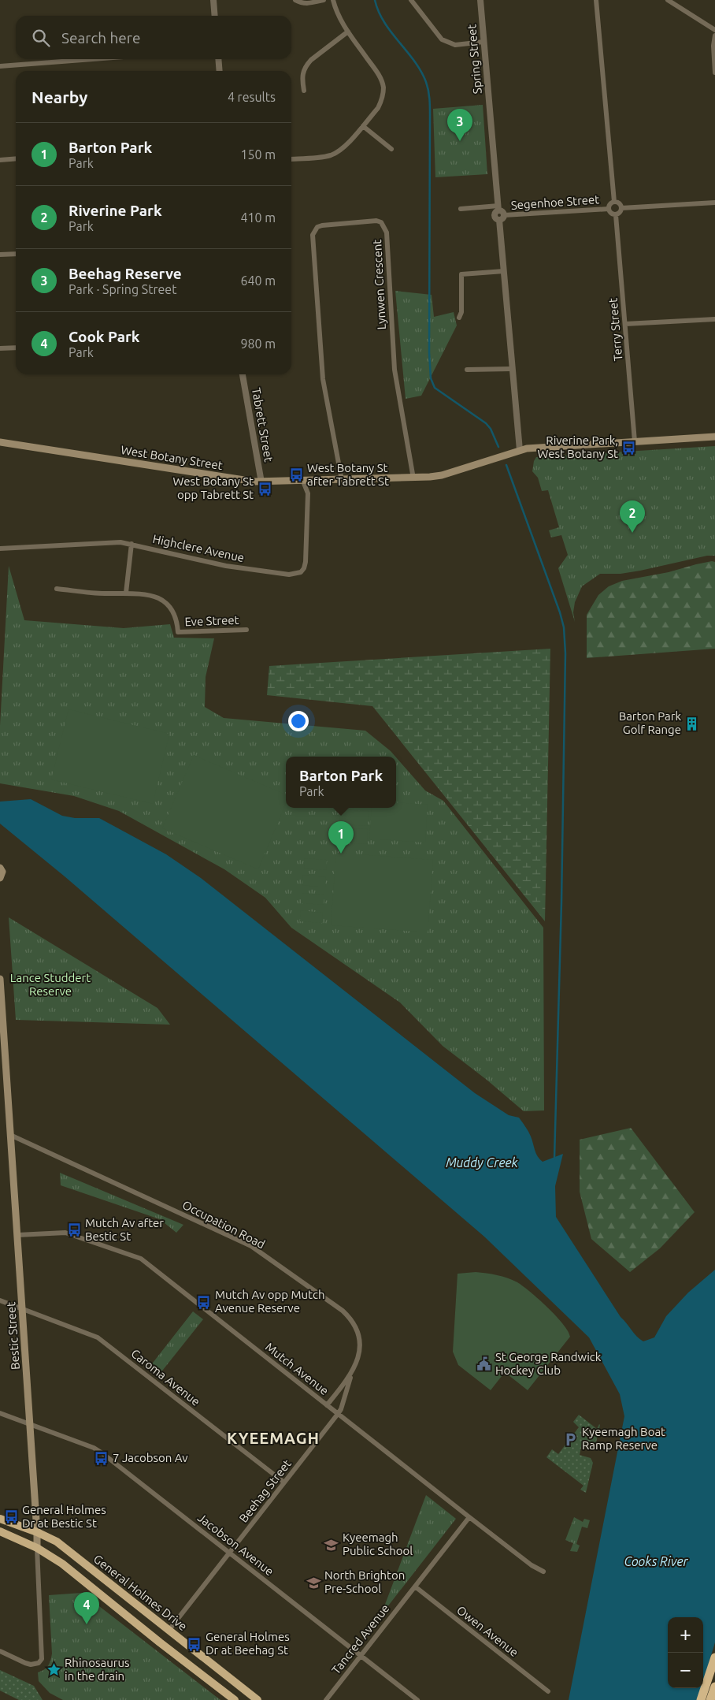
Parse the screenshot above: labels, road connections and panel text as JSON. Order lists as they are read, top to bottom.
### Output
{
  "streets": {
    "highway": ["General Holmes Drive"],
    "main road": ["West Botany Street", "Bestic Street"],
    "street": [
      "Spring Street",
      "Segenhoe Street",
      "Lynwen Crescent",
      "Terry Street",
      "Tabrett Street",
      "Highclere Avenue",
      "Eve Street",
      "Occupation Road",
      "Mutch Avenue",
      "Caroma Avenue",
      "Beehag Street",
      "Jacobson Avenue",
      "Owen Avenue",
      "Tancred Avenue"
    ]
  },
  "crossings": [
    ["Spring Street", "Segenhoe Street"],
    ["Segenhoe Street", "Terry Street"],
    ["Lynwen Crescent", "West Botany Street"],
    ["Terry Street", "West Botany Street"],
    ["Tabrett Street", "West Botany Street"],
    ["West Botany Street", "Highclere Avenue"],
    ["Occupation Road", "Bestic Street"],
    ["Occupation Road", "Mutch Avenue"],
    ["Occupation Road", "Beehag Street"],
    ["Bestic Street", "Mutch Avenue"],
    ["Bestic Street", "Caroma Avenue"],
    ["Bestic Street", "Jacobson Avenue"],
    ["Bestic Street", "General Holmes Drive"],
    ["Mutch Avenue", "Beehag Street"],
    ["Mutch Avenue", "Tancred Avenue"],
    ["Caroma Avenue", "Beehag Street"],
    ["Beehag Street", "Jacobson Avenue"],
    ["Beehag Street", "General Holmes Drive"],
    ["Jacobson Avenue", "Tancred Avenue"],
    ["Owen Avenue", "Tancred Avenue"]
  ],
  "districts": ["KYEEMAGH"],
  "water": ["Muddy Creek", "Cooks River"],
  "parks": ["Lance Studdert Reserve"],
  "places": {
    "bus stop": [
      "Riverine Park, West Botany St",
      "West Botany St after Tabrett St",
      "West Botany St opp Tabrett St",
      "Mutch Av after Bestic St",
      "Mutch Av opp Mutch Avenue Reserve",
      "7 Jacobson Av",
      "General Holmes Dr at Bestic St",
      "General Holmes Dr at Beehag St"
    ],
    "building": ["Barton Park Golf Range"],
    "public building": ["St George Randwick Hockey Club"],
    "parking": ["Kyeemagh Boat Ramp Reserve"],
    "school or university": ["Kyeemagh Public School", "North Brighton Pre-School"],
    "place": ["Rhinosaurus in the drain"]
  },
  "page": {
    "search": "Search here",
    "heading": ["Nearby", "4 results"],
    "pins": [
      "3",
      "2",
      "1",
      "4"
    ],
    "list": [
      {
        "mark": "1",
        "name": "Barton Park",
        "note": "Park",
        "value": "150 m"
      },
      {
        "mark": "2",
        "name": "Riverine Park",
        "note": "Park",
        "value": "410 m"
      },
      {
        "mark": "3",
        "name": "Beehag Reserve",
        "note": "Park · Spring Street",
        "value": "640 m"
      },
      {
        "mark": "4",
        "name": "Cook Park",
        "note": "Park",
        "value": "980 m"
      }
    ],
    "popup": ["Barton Park", "Park"],
    "map_buttons": ["+", "−"]
  }
}
